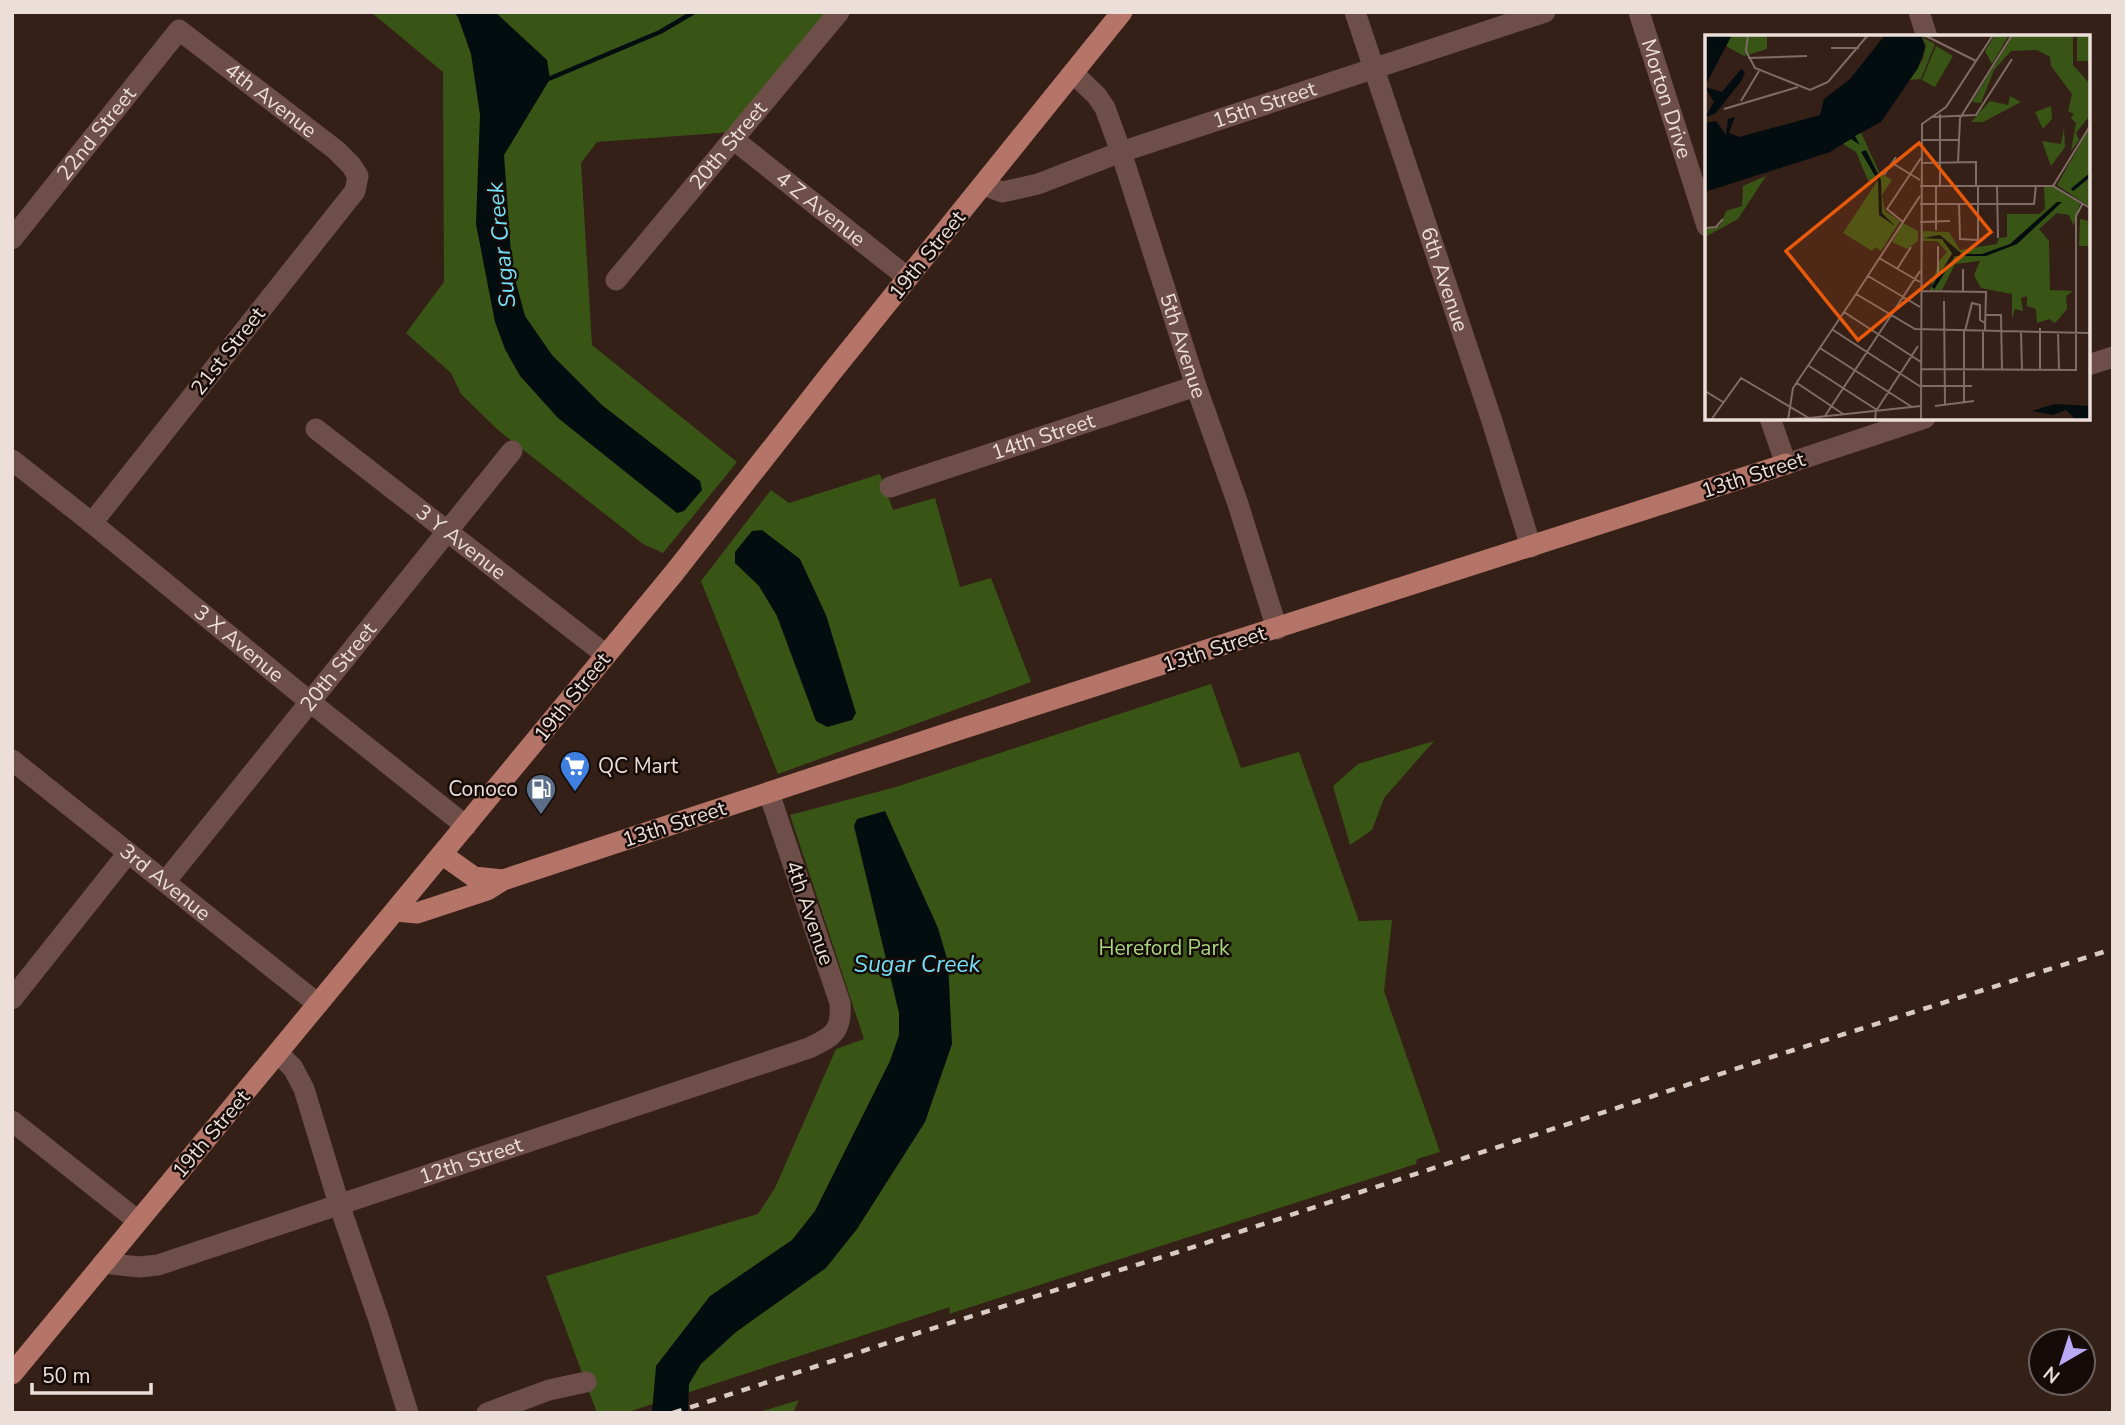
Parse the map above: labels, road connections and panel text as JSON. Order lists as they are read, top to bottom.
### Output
{
  "streets": {
    "main road": ["19th Street", "13th Street"],
    "street": [
      "Morton Drive",
      "4th Avenue",
      "15th Street",
      "22nd Street",
      "20th Street",
      "4 Z Avenue",
      "6th Avenue",
      "5th Avenue",
      "21st Street",
      "14th Street",
      "3 Y Avenue",
      "3 X Avenue",
      "3rd Avenue",
      "12th Street"
    ]
  },
  "crossings": [
    ["4th Avenue", "22nd Street"],
    ["4th Avenue", "21st Street"],
    ["4th Avenue", "13th Street"],
    ["4th Avenue", "12th Street"],
    ["15th Street", "19th Street"],
    ["15th Street", "6th Avenue"],
    ["15th Street", "5th Avenue"],
    ["20th Street", "4 Z Avenue"],
    ["20th Street", "3 Y Avenue"],
    ["20th Street", "3 X Avenue"],
    ["20th Street", "3rd Avenue"],
    ["4 Z Avenue", "19th Street"],
    ["19th Street", "5th Avenue"],
    ["19th Street", "13th Street"],
    ["19th Street", "3 Y Avenue"],
    ["19th Street", "3 X Avenue"],
    ["19th Street", "3rd Avenue"],
    ["19th Street", "12th Street"],
    ["6th Avenue", "13th Street"],
    ["5th Avenue", "14th Street"],
    ["5th Avenue", "13th Street"],
    ["21st Street", "3 X Avenue"]
  ],
  "water": ["Sugar Creek"],
  "parks": ["Hereford Park"],
  "places": {
    "supermarket": ["QC Mart"],
    "fuel station": ["Conoco"]
  },
  "scale_bar": "50 m",
  "north": "bottom left"
}
